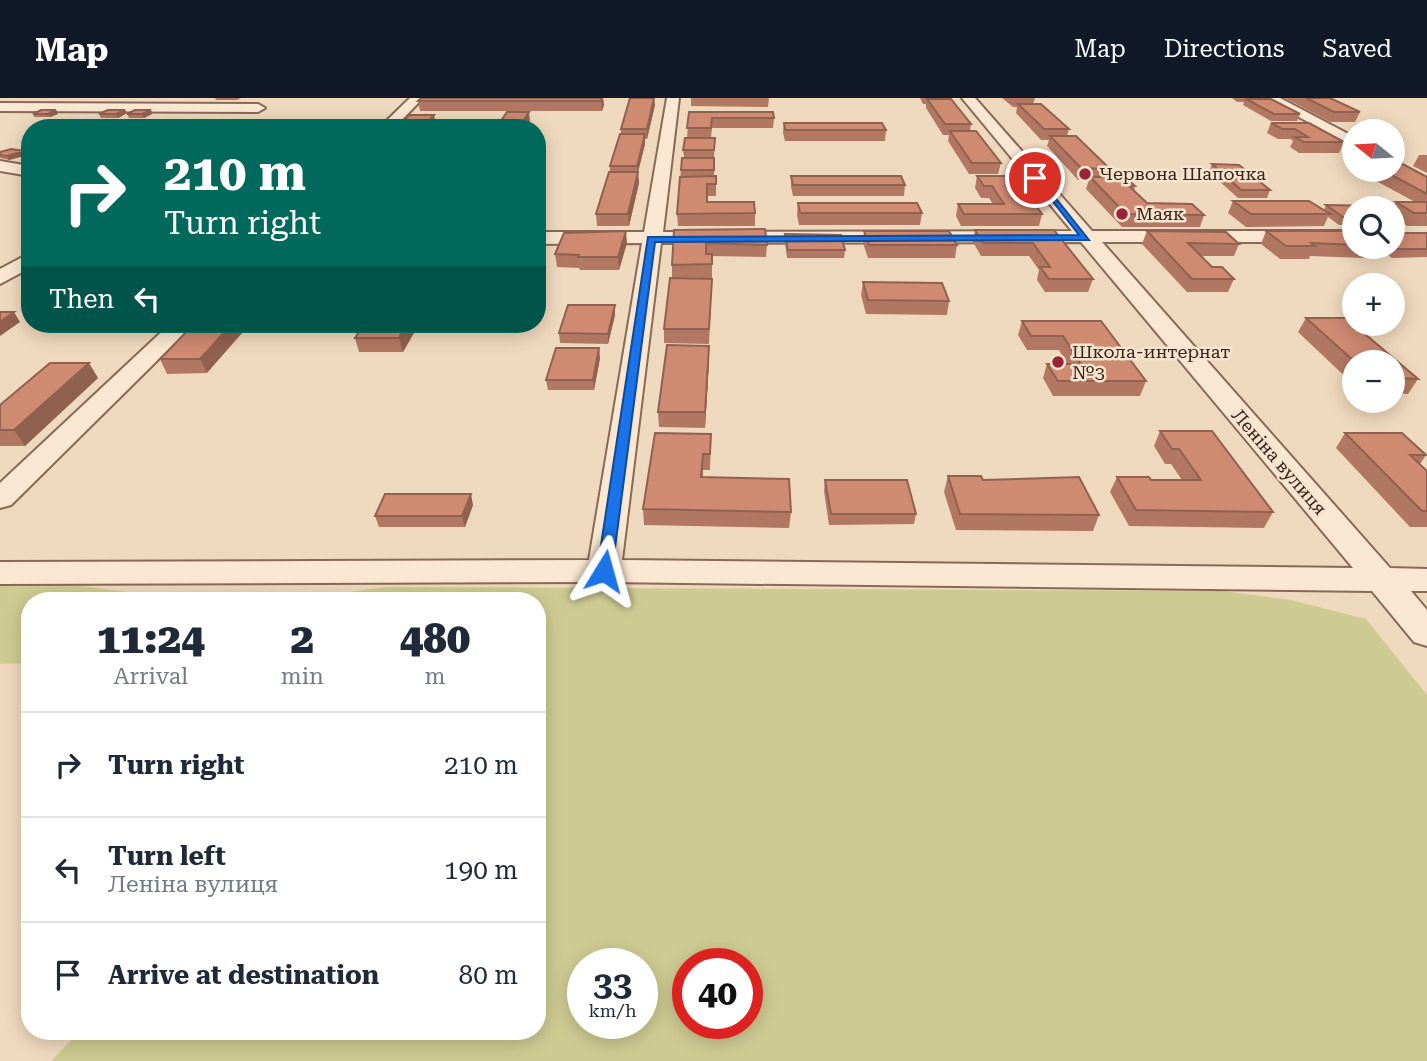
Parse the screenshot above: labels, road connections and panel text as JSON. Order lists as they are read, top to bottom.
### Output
{
  "streets": {
    "street": ["Леніна вулиця"]
  },
  "places": ["Червона Шапочка", "Маяк", "Школа-интернат №3"],
  "north": "left",
  "page": {
    "header": "Map",
    "nav": ["Map", "Directions", "Saved"],
    "map_buttons": ["+", "−"],
    "turn": ["210 m", "Turn right"],
    "then": "Then",
    "eta": [
      "11:24",
      "Arrival",
      "2",
      "min",
      "480",
      "m"
    ],
    "list": [
      {
        "name": "Turn right",
        "value": "210 m"
      },
      {
        "name": "Turn left",
        "note": "Леніна вулиця",
        "value": "190 m"
      },
      {
        "name": "Arrive at destination",
        "value": "80 m"
      }
    ],
    "speed": "33 km/h",
    "limit": "40"
  }
}
